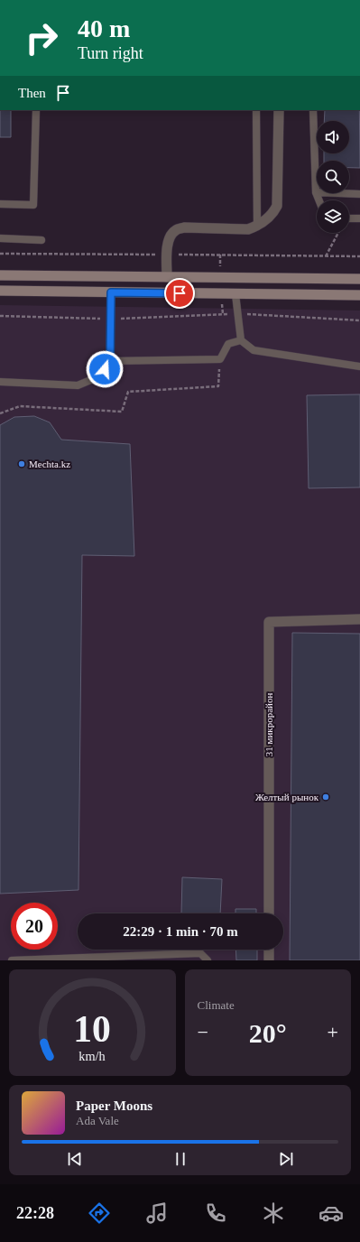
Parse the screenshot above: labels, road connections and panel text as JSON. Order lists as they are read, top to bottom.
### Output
{
  "streets": {
    "street": ["31 микрорайон"]
  },
  "places": ["Mechta.kz", "Желтый рынок"],
  "page": {
    "turn": ["40 m", "Turn right"],
    "then": "Then",
    "limit": "20",
    "trip": "22:29 · 1 min · 70 m",
    "tile": "Climate",
    "heat": ["−", "20°", "+"],
    "song": ["Paper Moons", "Ada Vale"],
    "tabs": "22:28",
    "gauge": ["10", "km/h"]
  }
}
